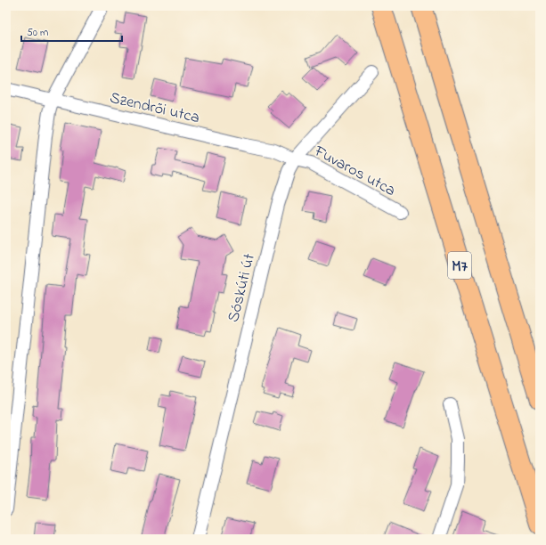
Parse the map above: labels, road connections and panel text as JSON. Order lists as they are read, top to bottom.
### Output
{
  "streets": {
    "highway": ["M7"],
    "street": ["Szendrői utca", "Fuvaros utca", "Sóskúti út"]
  },
  "crossings": [
    ["Szendrői utca", "Fuvaros utca"],
    ["Szendrői utca", "Sóskúti út"],
    ["Fuvaros utca", "Sóskúti út"]
  ],
  "scale_bar": "50 m"
}
